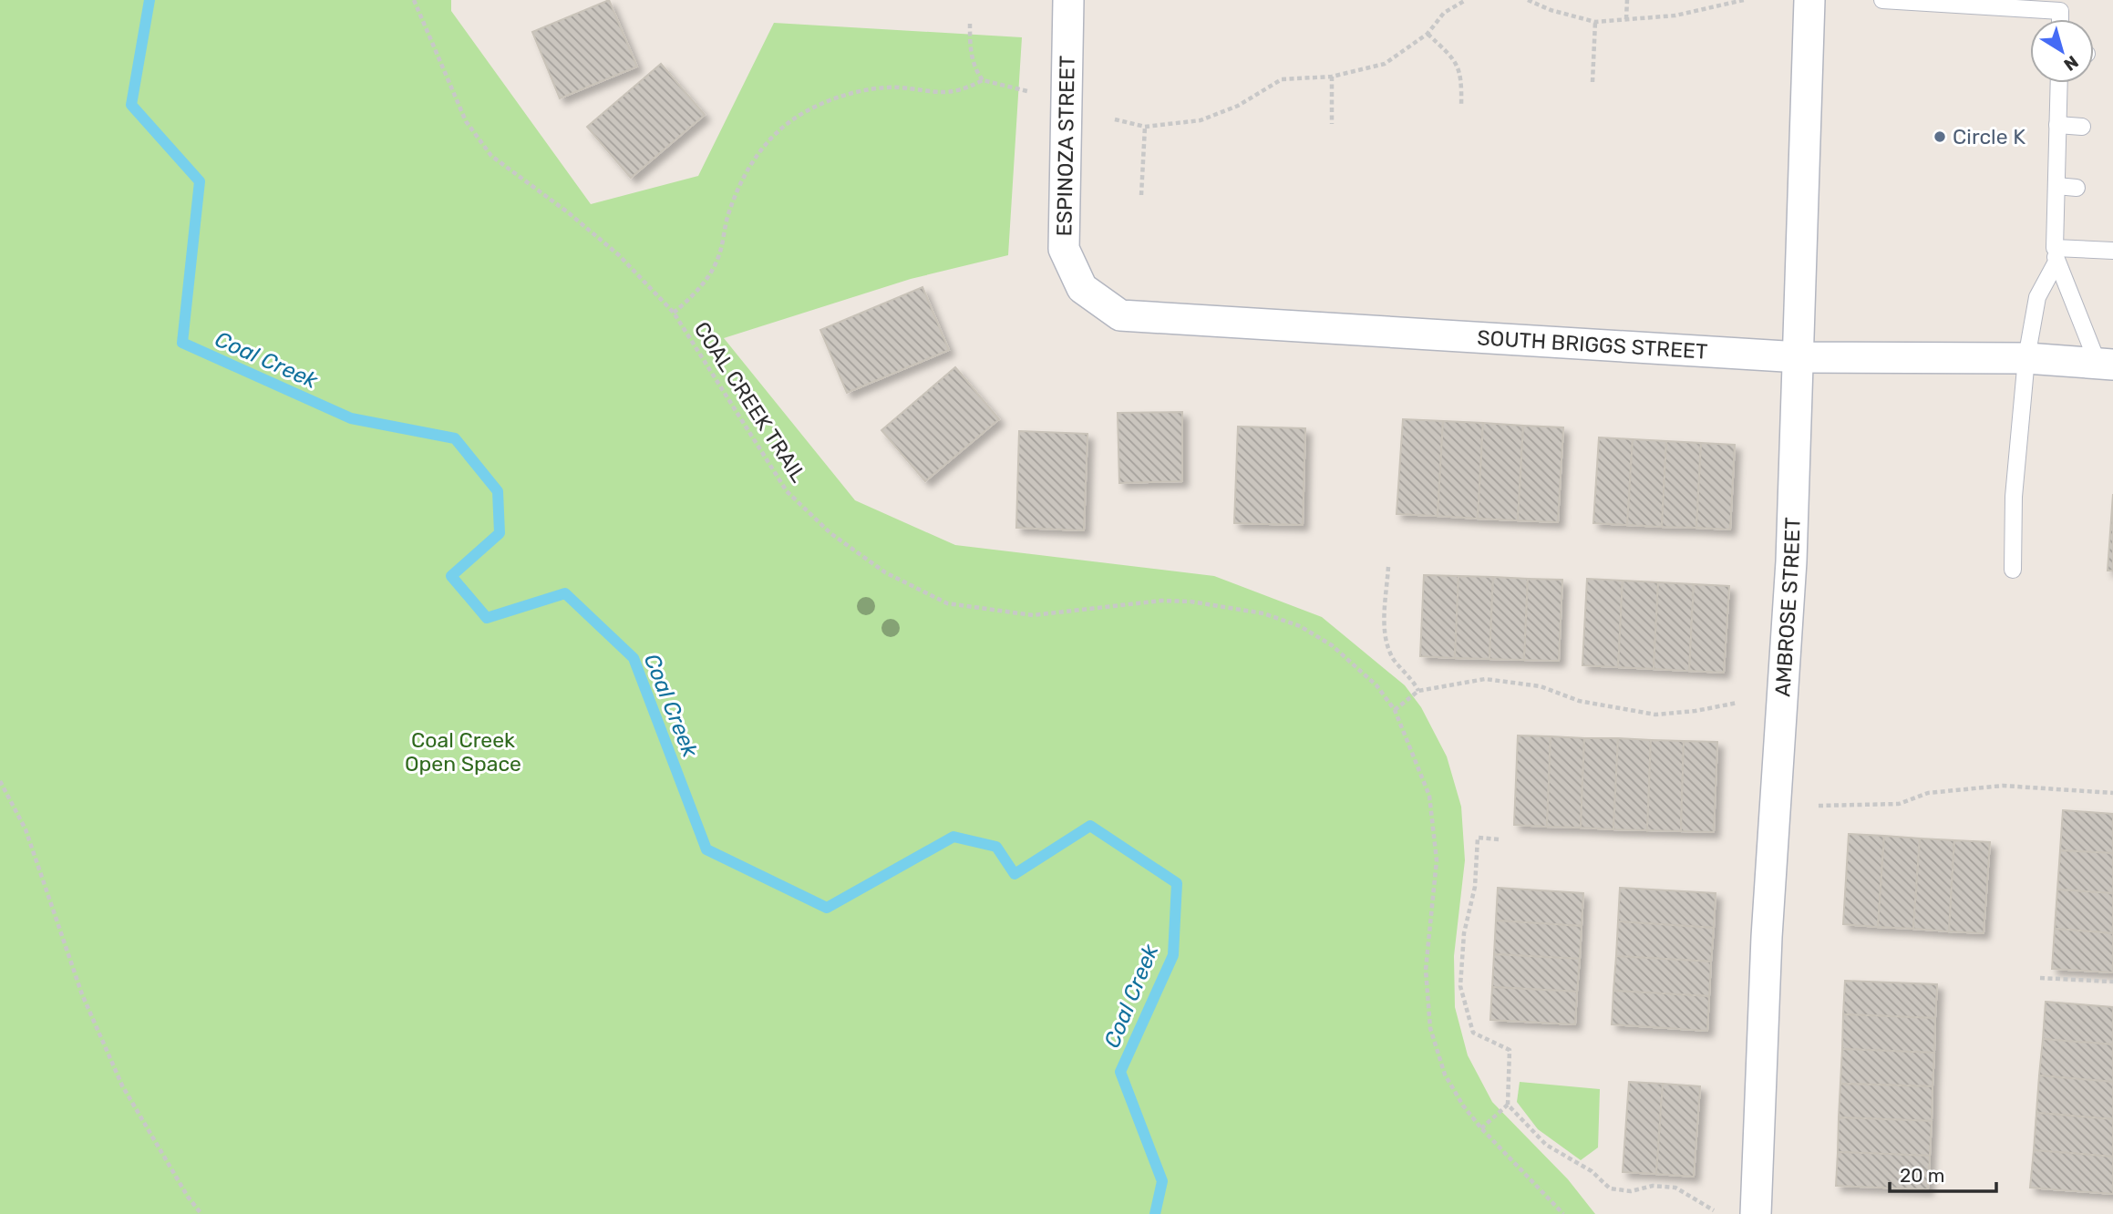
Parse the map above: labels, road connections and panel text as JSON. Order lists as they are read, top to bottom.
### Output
{
  "streets": {
    "street": ["ESPINOZA STREET", "SOUTH BRIGGS STREET", "AMBROSE STREET"],
    "path": ["COAL CREEK TRAIL"]
  },
  "crossings": [
    ["ESPINOZA STREET", "SOUTH BRIGGS STREET"],
    ["SOUTH BRIGGS STREET", "AMBROSE STREET"]
  ],
  "water": ["Coal Creek"],
  "parks": ["Coal Creek Open Space"],
  "places": ["Circle K"],
  "scale_bar": "20 m",
  "north": "bottom right"
}
